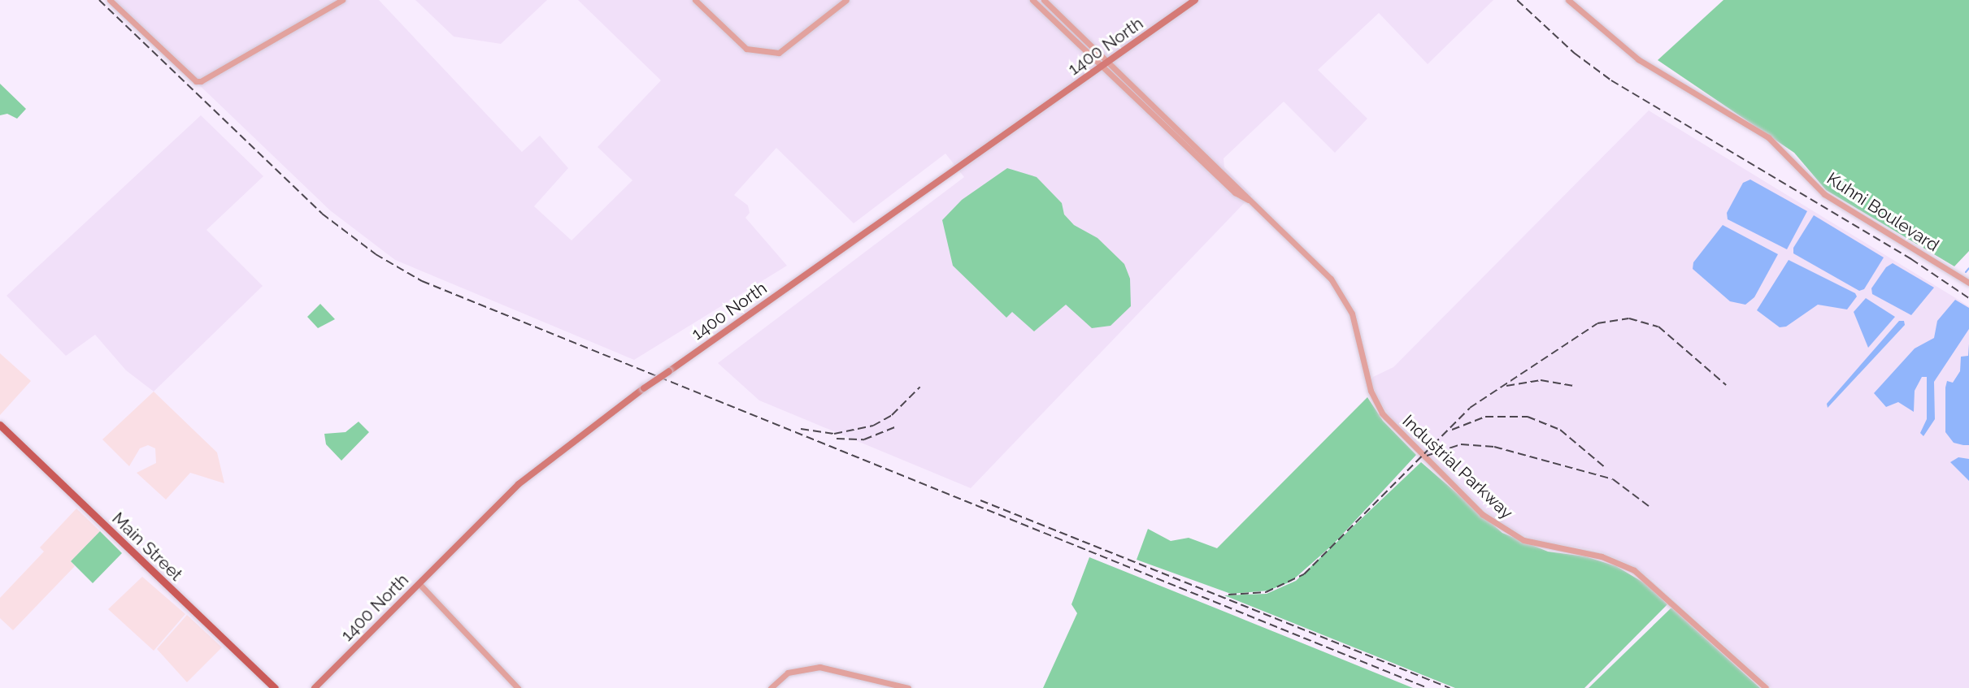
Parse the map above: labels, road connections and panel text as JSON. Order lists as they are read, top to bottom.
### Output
{
  "streets": {
    "main road": ["1400 North", "Main Street"],
    "street": ["Kuhni Boulevard", "Industrial Parkway"]
  },
  "crossings": [
    ["1400 North", "Industrial Parkway"]
  ]
}
